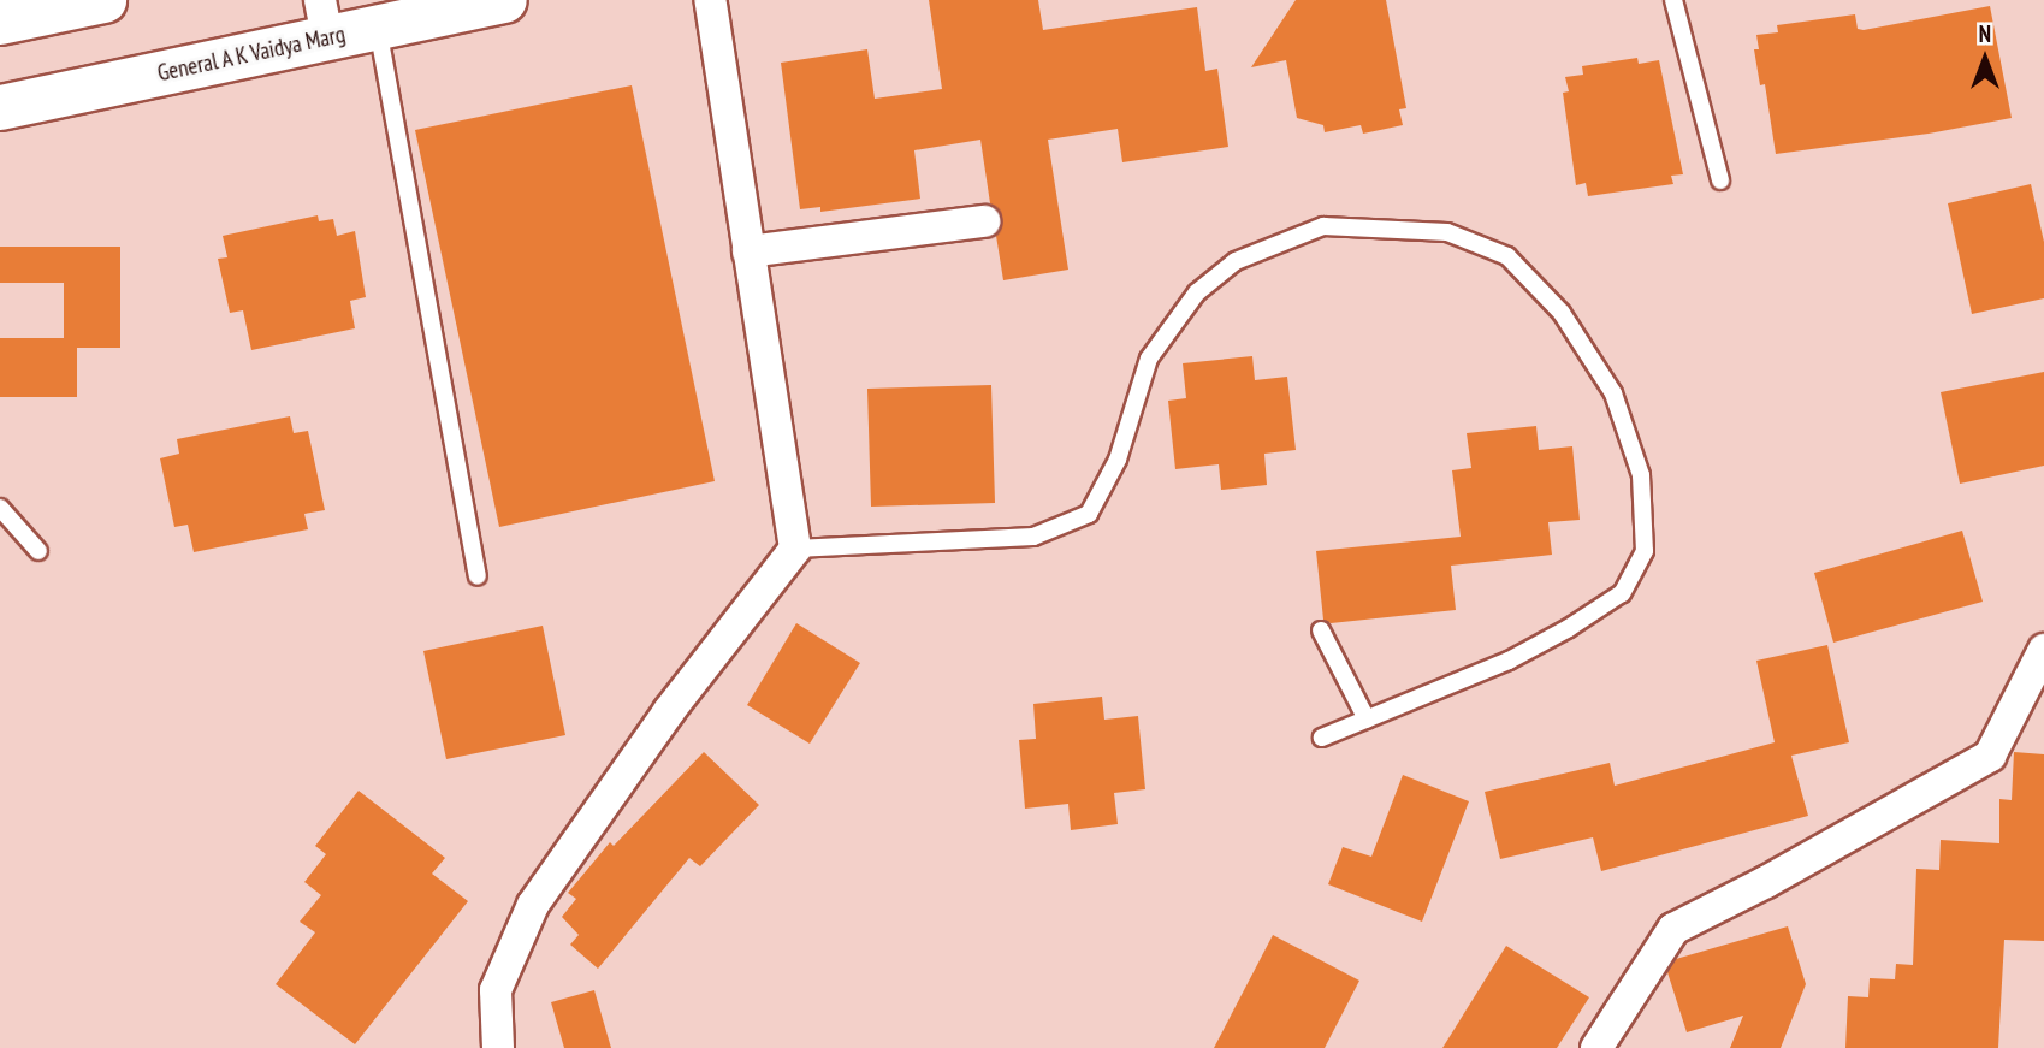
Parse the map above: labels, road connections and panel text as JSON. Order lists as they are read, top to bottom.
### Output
{
  "streets": {
    "main road": ["General A K Vaidya Marg"]
  },
  "north": "top"
}
